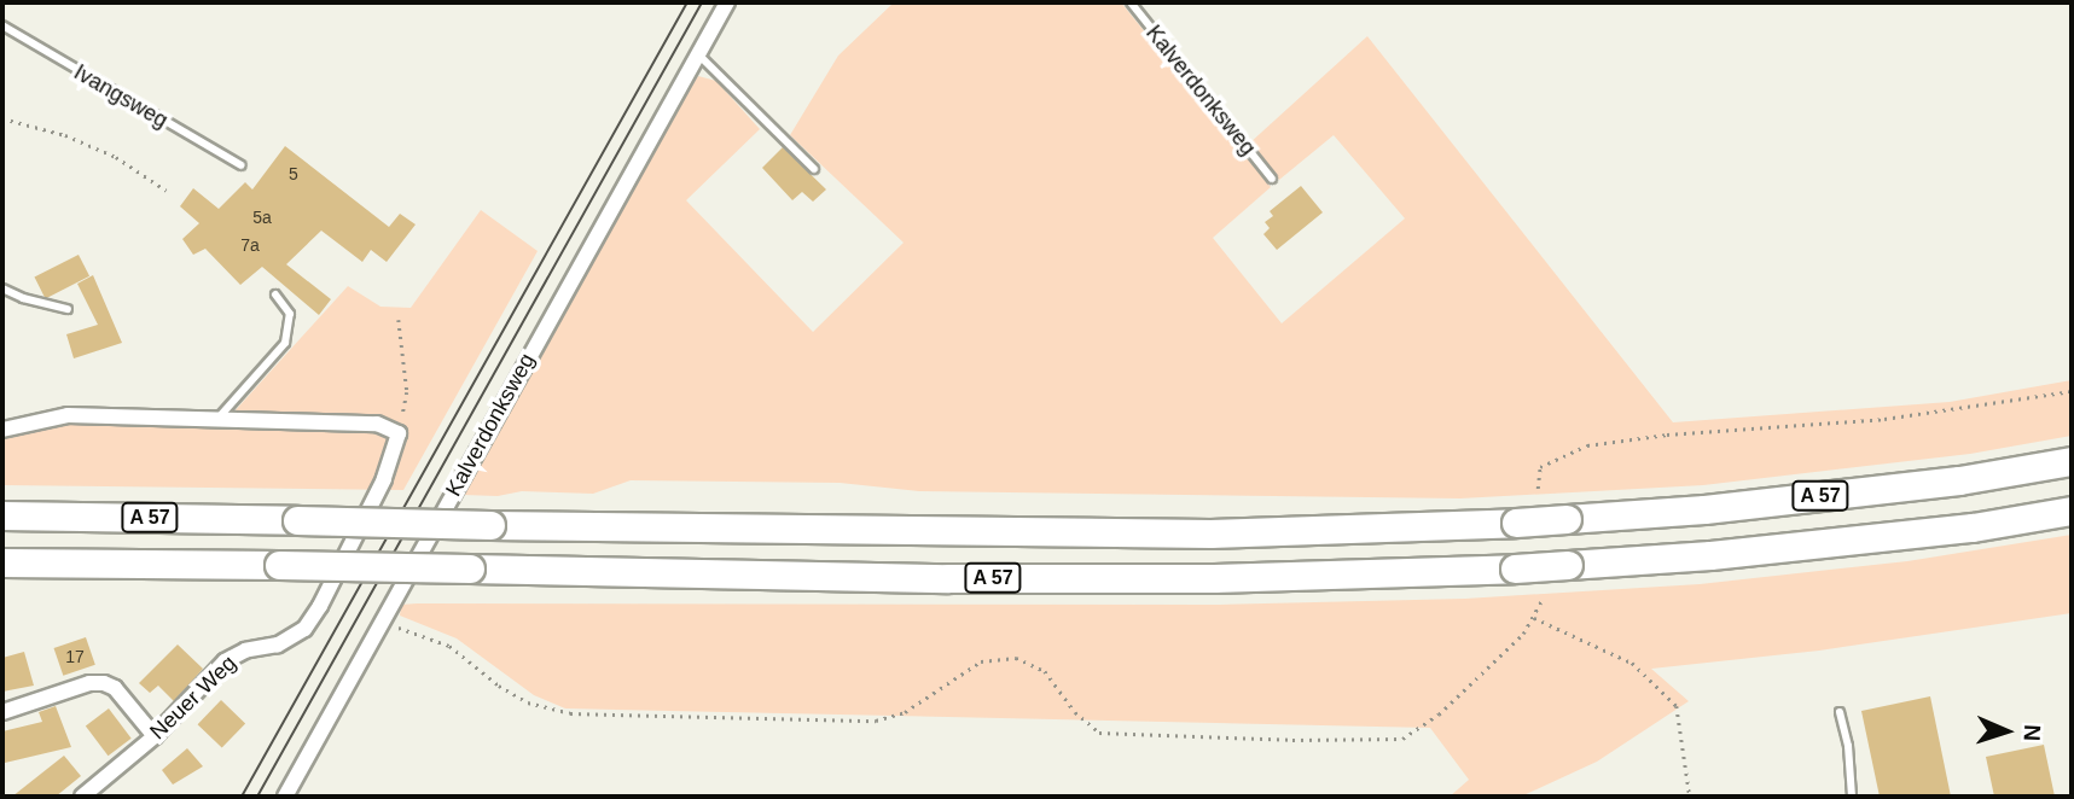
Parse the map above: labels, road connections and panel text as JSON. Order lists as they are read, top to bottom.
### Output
{
  "streets": {
    "highway": ["A 57"],
    "street": ["Kalverdonksweg", "Neuer Weg"],
    "lane": ["Ivangsweg"]
  },
  "house_numbers": [
    "5",
    "5a",
    "7a",
    "17"
  ],
  "north": "right"
}
